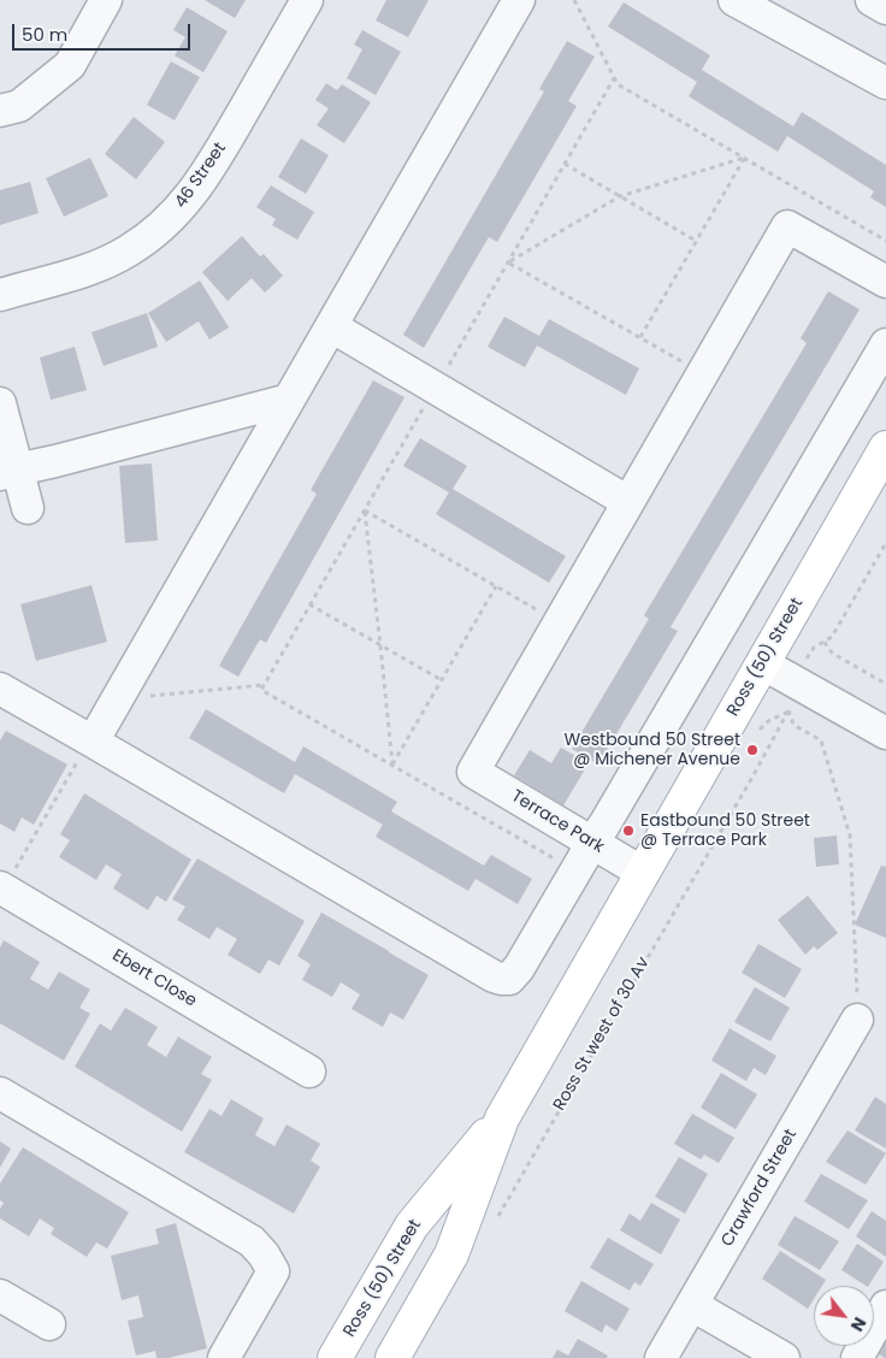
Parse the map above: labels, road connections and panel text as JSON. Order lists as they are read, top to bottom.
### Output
{
  "streets": {
    "main road": ["Ross (50) Street"],
    "street": [
      "46 Street",
      "Terrace Park",
      "Ebert Close",
      "Crawford Street"
    ],
    "path": ["Ross St west of 30 Av"]
  },
  "crossings": [
    ["Ross (50) Street", "Terrace Park"]
  ],
  "places": ["Westbound 50 Street @ Michener Avenue", "Eastbound 50 Street @ Terrace Park"],
  "scale_bar": "50 m",
  "north": "bottom right"
}
